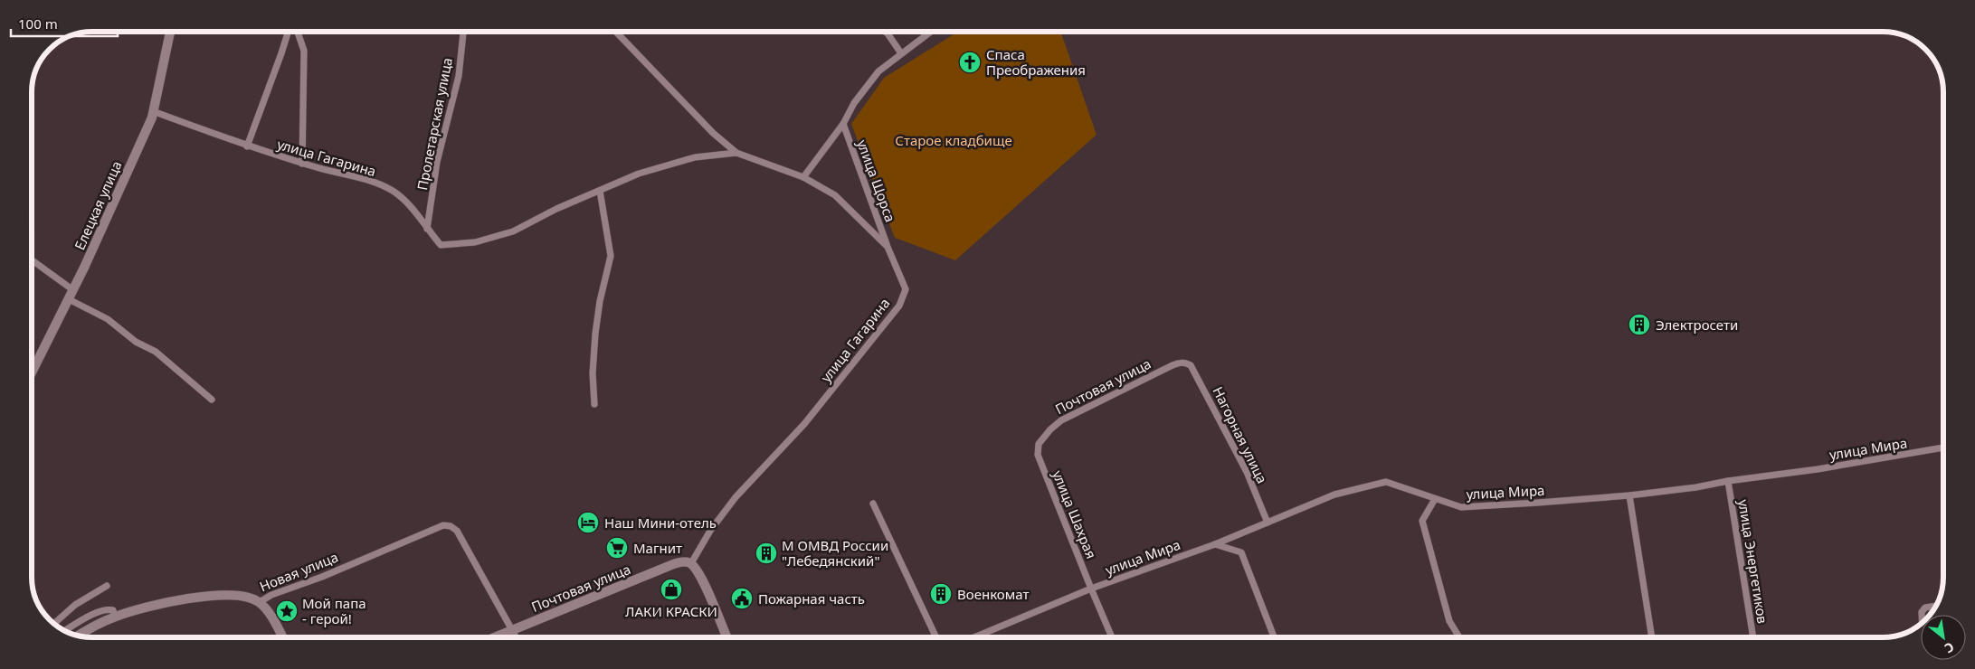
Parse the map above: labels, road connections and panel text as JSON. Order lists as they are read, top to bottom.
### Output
{
  "streets": {
    "main road": ["Елецкая улица", "Почтовая улица", "Новая улица"],
    "street": [
      "Пролетарская улица",
      "улица Гагарина",
      "улица Щорса",
      "Нагорная улица",
      "улица Мира",
      "улица Шахрая",
      "улица Энергетиков"
    ]
  },
  "crossings": [
    ["Пролетарская улица", "улица Гагарина"],
    ["улица Гагарина", "улица Щорса"],
    ["улица Гагарина", "Елецкая улица"],
    ["улица Гагарина", "Почтовая улица"],
    ["Почтовая улица", "Нагорная улица"],
    ["Почтовая улица", "улица Шахрая"],
    ["Почтовая улица", "Новая улица"],
    ["Нагорная улица", "улица Мира"],
    ["улица Мира", "улица Шахрая"],
    ["улица Мира", "улица Энергетиков"]
  ],
  "parks": ["Старое кладбище"],
  "places": {
    "church": ["Спаса Преображения"],
    "building": ["Электросети", "М ОМВД России \"Лебедянский\"", "Военкомат"],
    "hotel": ["Наш Мини-отель"],
    "supermarket": ["Магнит"],
    "shop": ["ЛАКИ КРАСКИ"],
    "public building": ["Пожарная часть"],
    "place": ["Мой папа - герой!"]
  },
  "scale_bar": "100 m",
  "north": "bottom right"
}
